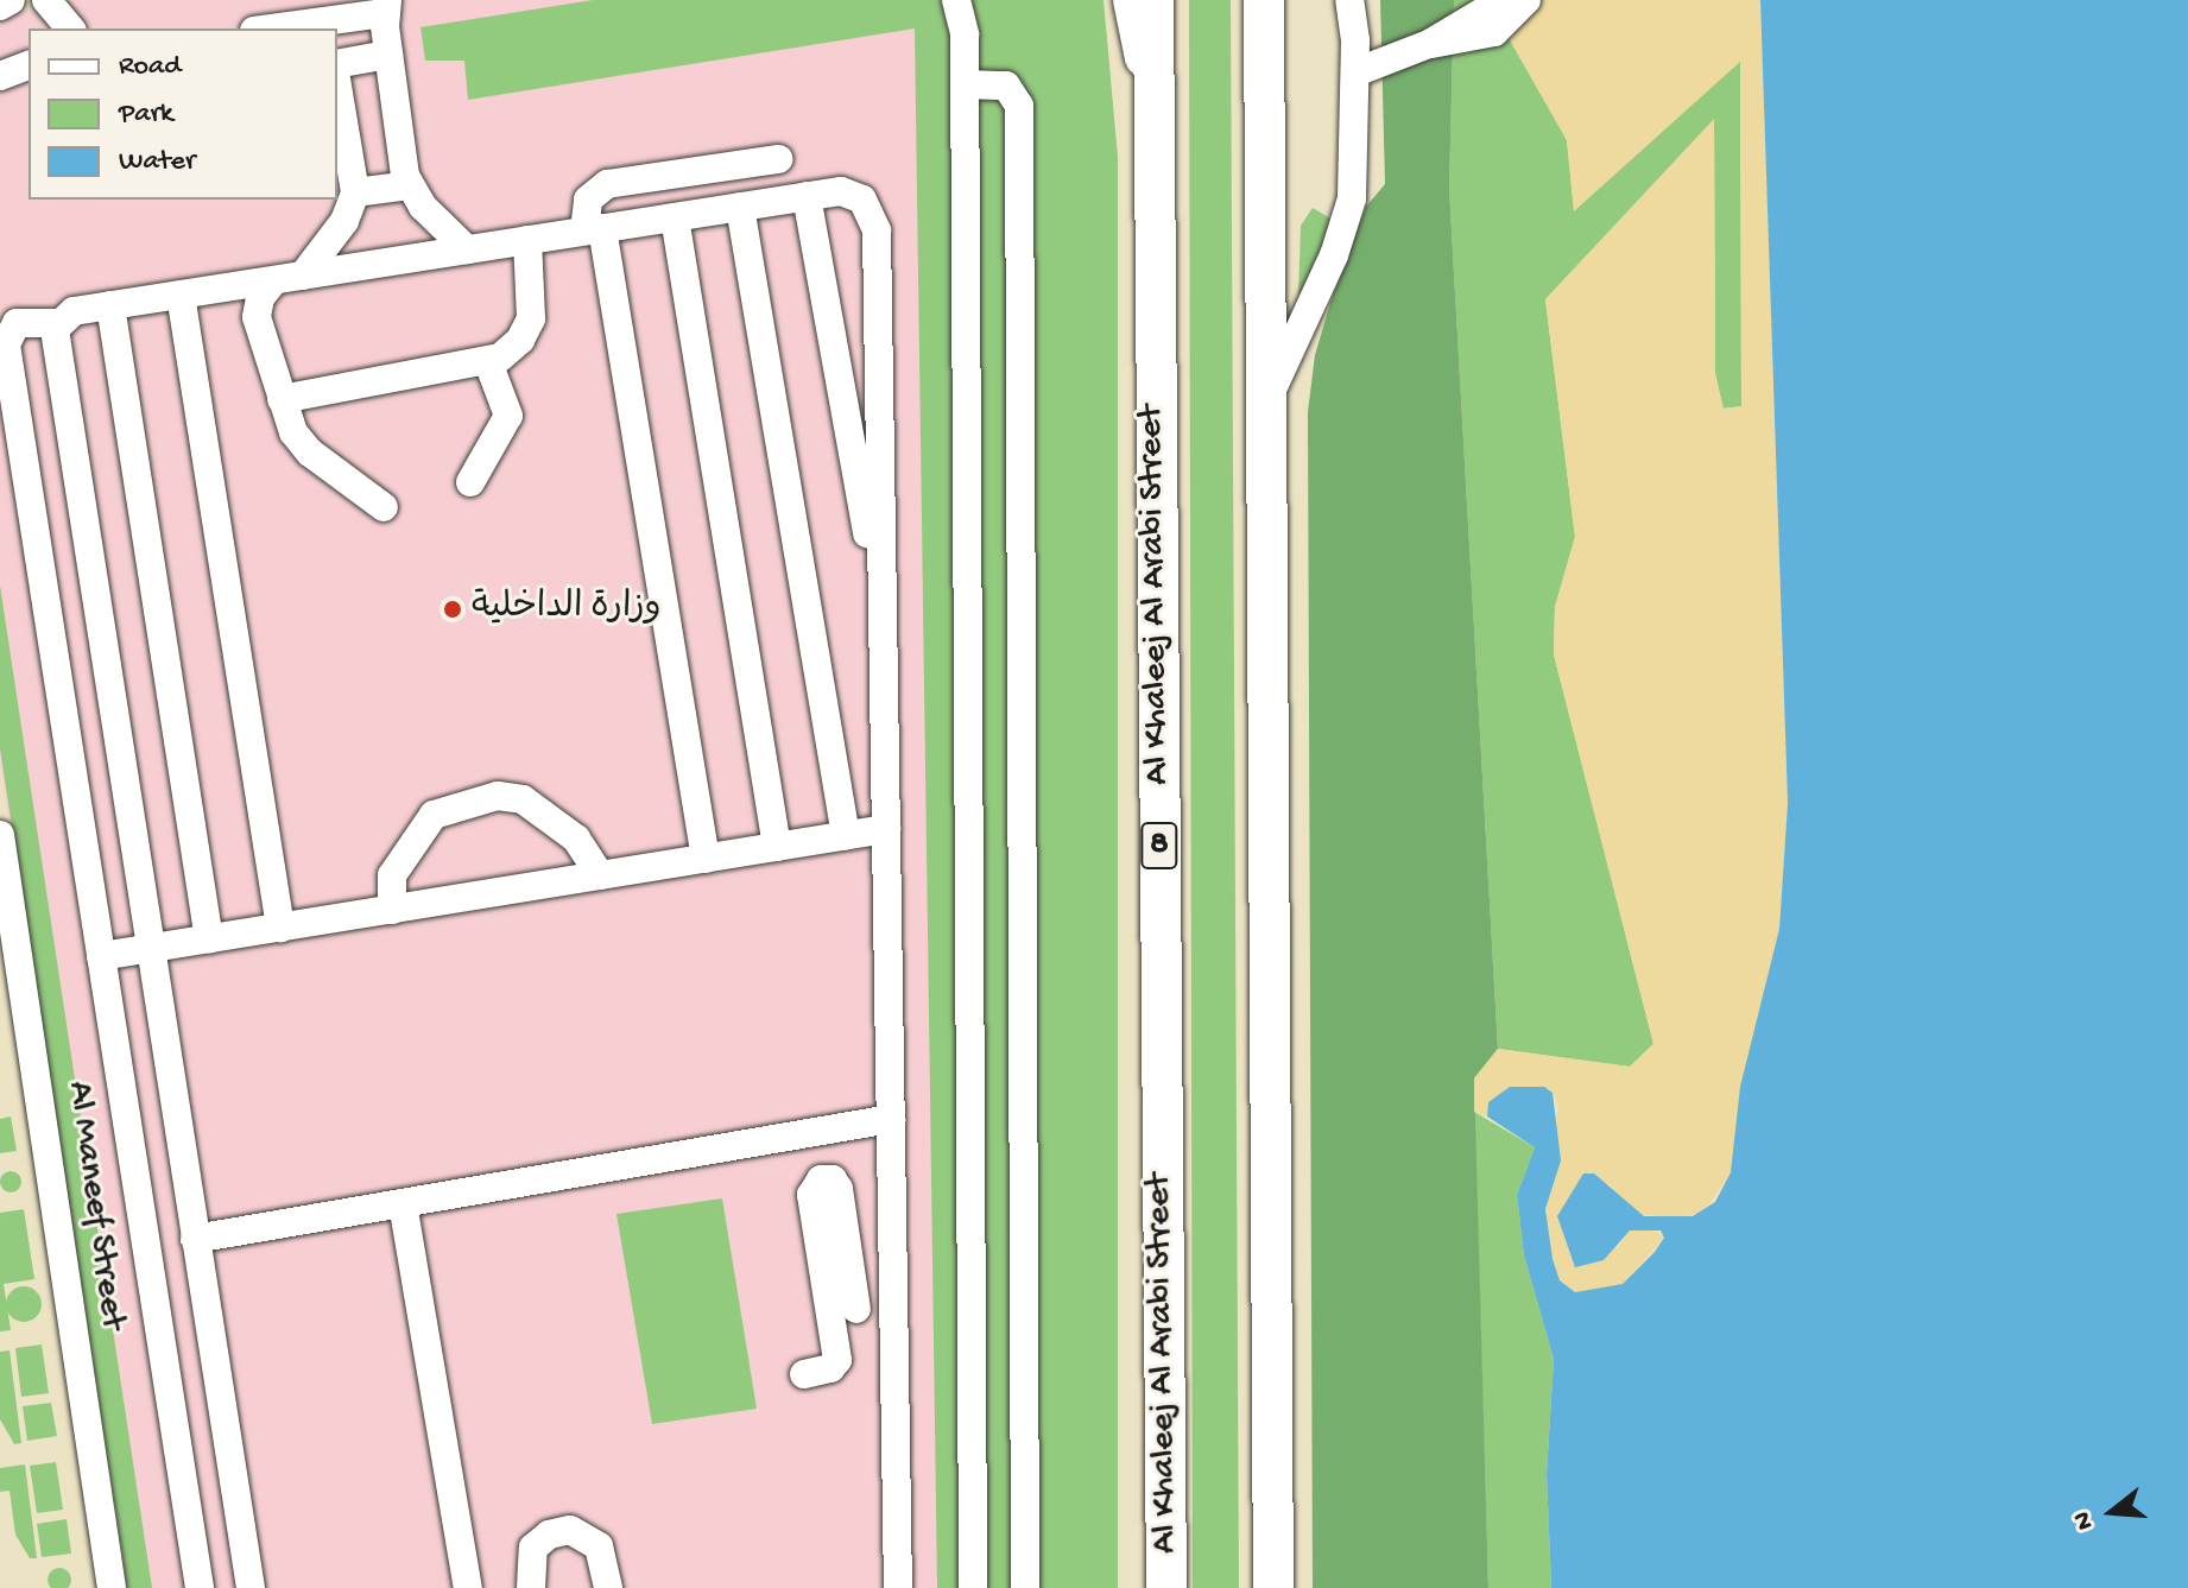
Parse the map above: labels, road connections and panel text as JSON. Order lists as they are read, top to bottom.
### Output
{
  "streets": {
    "highway": ["Al Khaleej Al Arabi Street", "8"],
    "street": ["Al Maneef Street"]
  },
  "places": ["وزارة الداخلية"],
  "legend": ["Road", "Park", "Water"],
  "north": "left"
}
